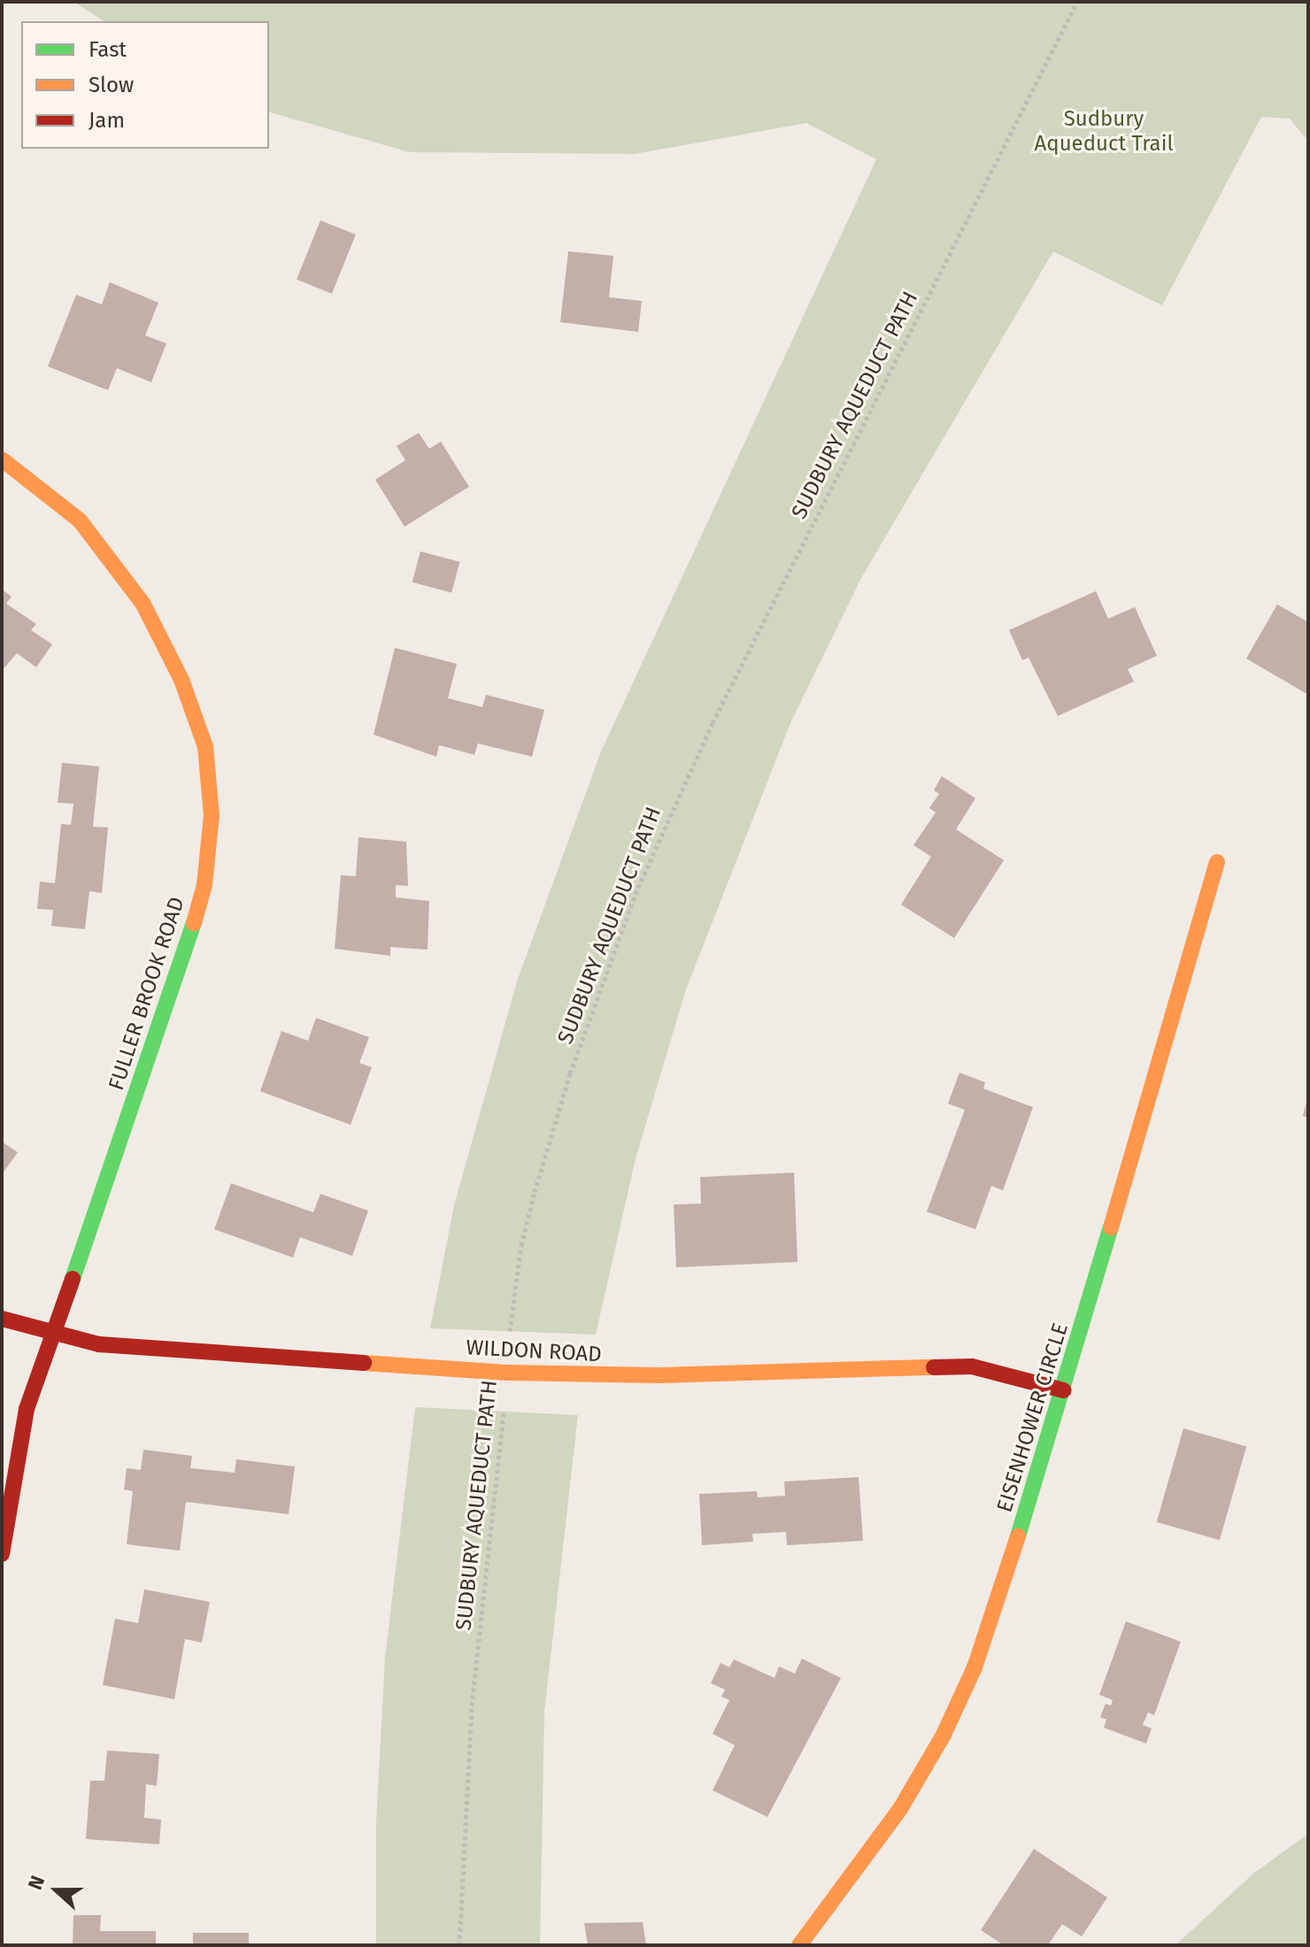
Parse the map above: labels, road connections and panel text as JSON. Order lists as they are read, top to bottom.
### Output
{
  "streets": {
    "street": ["FULLER BROOK ROAD", "WILDON ROAD", "EISENHOWER CIRCLE"],
    "path": ["SUDBURY AQUEDUCT PATH"]
  },
  "crossings": [
    ["SUDBURY AQUEDUCT PATH", "WILDON ROAD"],
    ["FULLER BROOK ROAD", "WILDON ROAD"],
    ["WILDON ROAD", "EISENHOWER CIRCLE"]
  ],
  "parks": ["Sudbury Aqueduct Trail"],
  "legend": ["Fast", "Slow", "Jam"],
  "north": "left"
}
